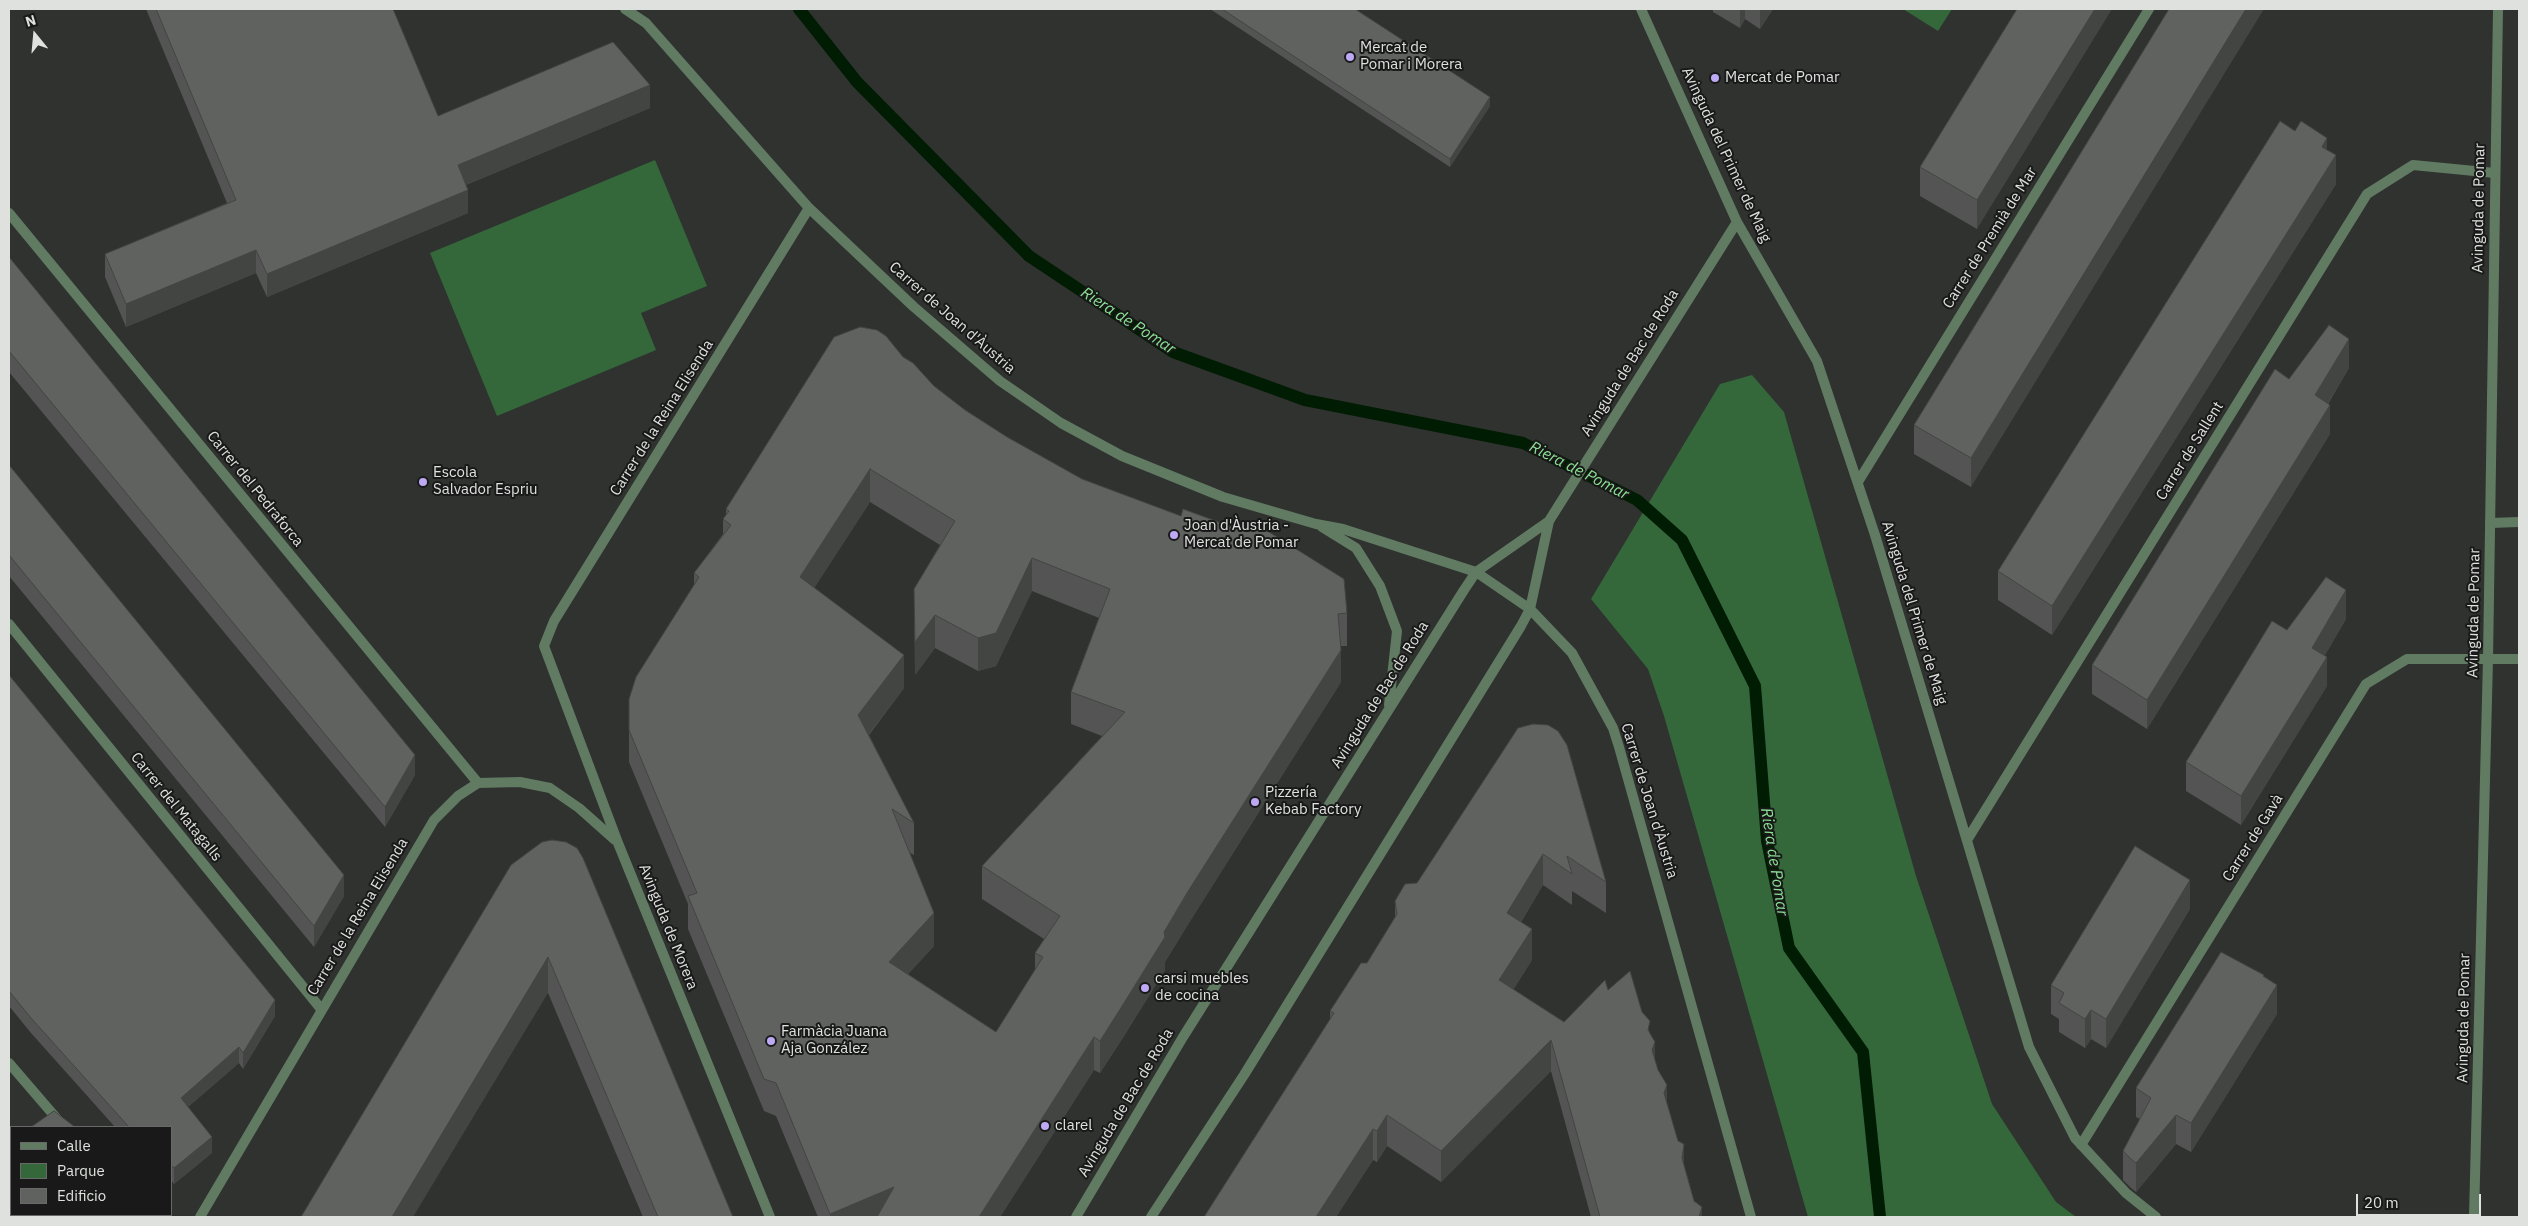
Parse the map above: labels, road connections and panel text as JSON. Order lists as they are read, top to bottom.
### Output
{
  "streets": {
    "street": [
      "Avinguda del Primer de Maig",
      "Avinguda de Pomar",
      "Carrer de Premià de Mar",
      "Carrer de Joan d'Àustria",
      "Avinguda de Bac de Roda",
      "Carrer de la Reina Elisenda",
      "Carrer de Sallent",
      "Carrer del Pedraforca",
      "Carrer del Matagalls",
      "Carrer de Gavà",
      "Avinguda de Morera"
    ]
  },
  "crossings": [
    ["Avinguda del Primer de Maig", "Carrer de Premià de Mar"],
    ["Avinguda del Primer de Maig", "Avinguda de Bac de Roda"],
    ["Avinguda del Primer de Maig", "Carrer de Sallent"],
    ["Avinguda del Primer de Maig", "Carrer de Gavà"],
    ["Avinguda de Pomar", "Carrer de Sallent"],
    ["Avinguda de Pomar", "Carrer de Gavà"],
    ["Carrer de Joan d'Àustria", "Avinguda de Bac de Roda"],
    ["Carrer de Joan d'Àustria", "Carrer de la Reina Elisenda"],
    ["Carrer de la Reina Elisenda", "Carrer del Pedraforca"],
    ["Carrer de la Reina Elisenda", "Carrer del Matagalls"],
    ["Carrer de la Reina Elisenda", "Avinguda de Morera"]
  ],
  "water": ["Riera de Pomar"],
  "places": [
    "Mercat de Pomar i Morera",
    "Mercat de Pomar",
    "Escola Salvador Espriu",
    "Joan d'Àustria - Mercat de Pomar",
    "Pizzería Kebab Factory",
    "carsi muebles de cocina",
    "Farmàcia Juana Aja González",
    "clarel"
  ],
  "legend": ["Calle", "Parque", "Edificio"],
  "scale_bar": "20 m",
  "north": "top"
}
